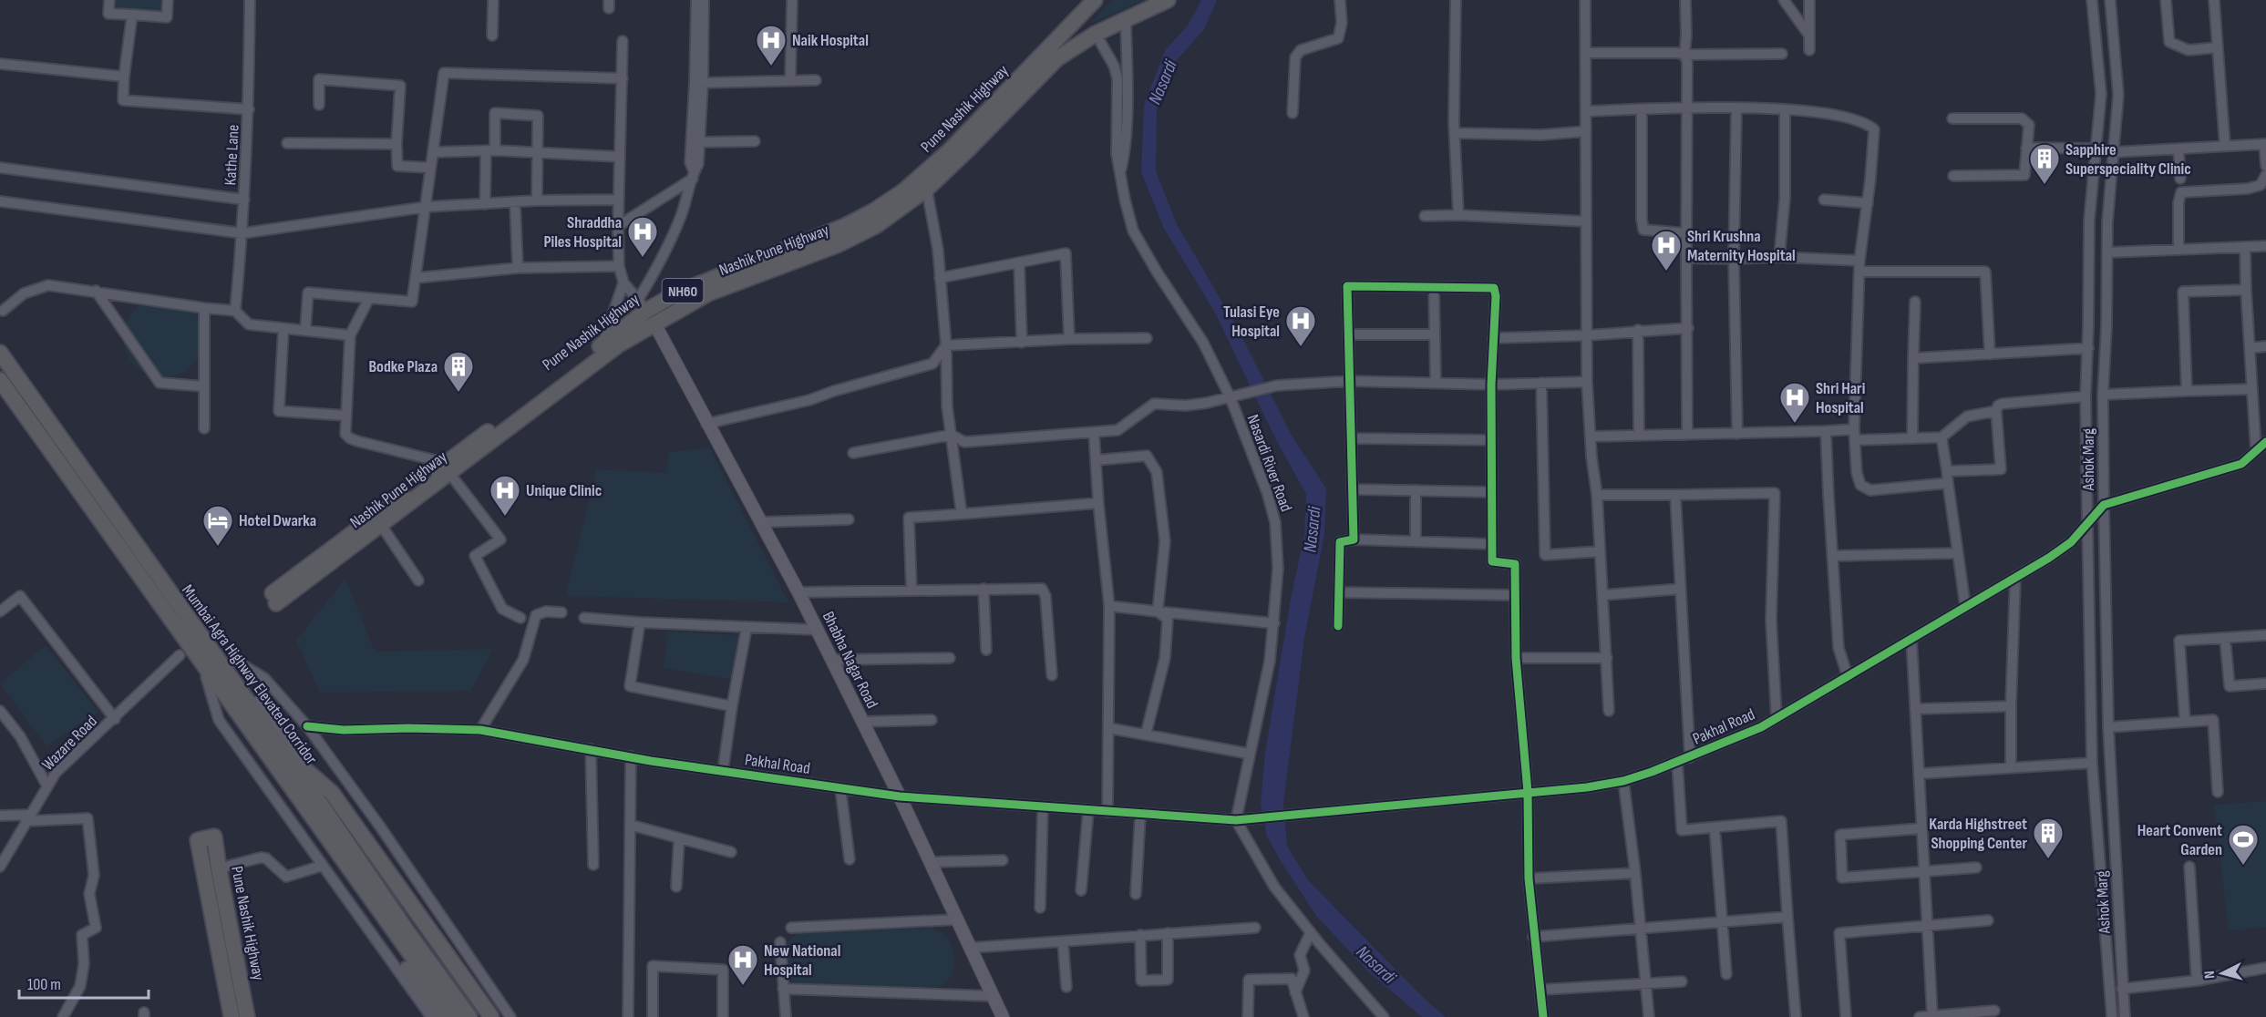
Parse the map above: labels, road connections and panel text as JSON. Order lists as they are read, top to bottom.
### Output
{
  "streets": {
    "highway": [
      "Pune Nashik Highway",
      "Nashik Pune Highway",
      "NH60",
      "Mumbai Agra Highway Elevated Corridor"
    ],
    "main road": ["Bhabha Nagar Road"],
    "street": [
      "Kathe Lane",
      "Ashok Marg",
      "Nasardi River Road",
      "Pakhal Road",
      "Wazare Road"
    ]
  },
  "crossings": [
    ["Pune Nashik Highway", "Nashik Pune Highway"],
    ["Pune Nashik Highway", "Bhabha Nagar Road"],
    ["Nashik Pune Highway", "Nasardi River Road"],
    ["Nashik Pune Highway", "Bhabha Nagar Road"],
    ["Ashok Marg", "Pakhal Road"],
    ["Nasardi River Road", "Pakhal Road"],
    ["Bhabha Nagar Road", "Pakhal Road"]
  ],
  "water": ["Nasardi"],
  "places": {
    "hospital": [
      "Naik Hospital",
      "Shraddha Piles Hospital",
      "Shri Krushna Maternity Hospital",
      "Tulasi Eye Hospital",
      "Shri Hari Hospital",
      "Unique Clinic",
      "New National Hospital"
    ],
    "building": ["Sapphire Superspeciality Clinic", "Bodke Plaza", "Karda Highstreet Shopping Center"],
    "hotel": ["Hotel Dwarka"],
    "sports": ["Heart Convent Garden"]
  },
  "scale_bar": "100 m",
  "north": "left"
}
